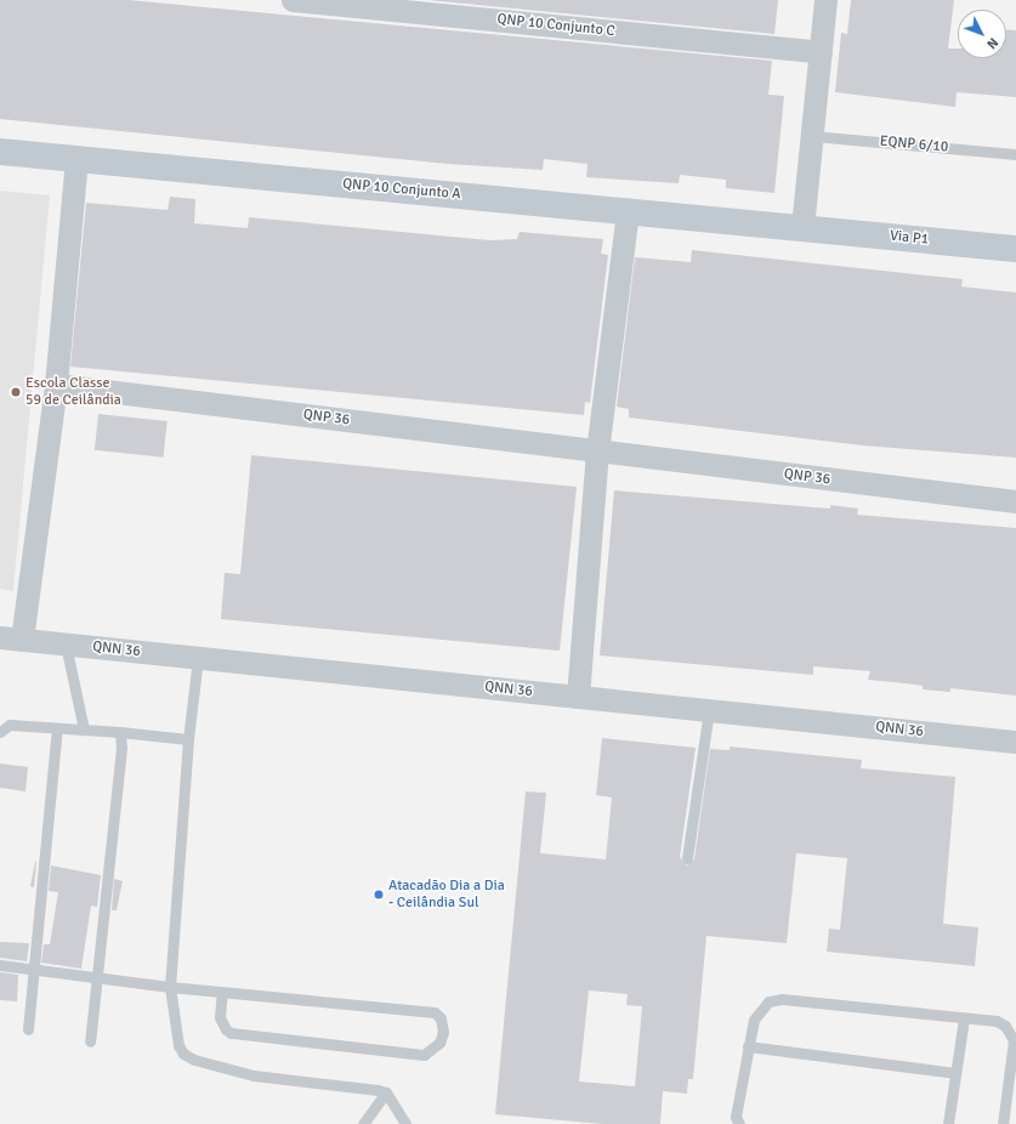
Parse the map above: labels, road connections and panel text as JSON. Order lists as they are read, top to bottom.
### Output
{
  "streets": {
    "street": [
      "QNP 10 Conjunto C",
      "QNP 10 Conjunto A",
      "Via P1",
      "QNP 36",
      "QNN 36"
    ],
    "lane": ["EQNP 6/10"]
  },
  "crossings": [
    ["QNP 10 Conjunto A", "Via P1"]
  ],
  "places": ["Escola Classe 59 de Ceilândia", "Atacadão Dia a Dia - Ceilândia Sul"],
  "north": "bottom right"
}
